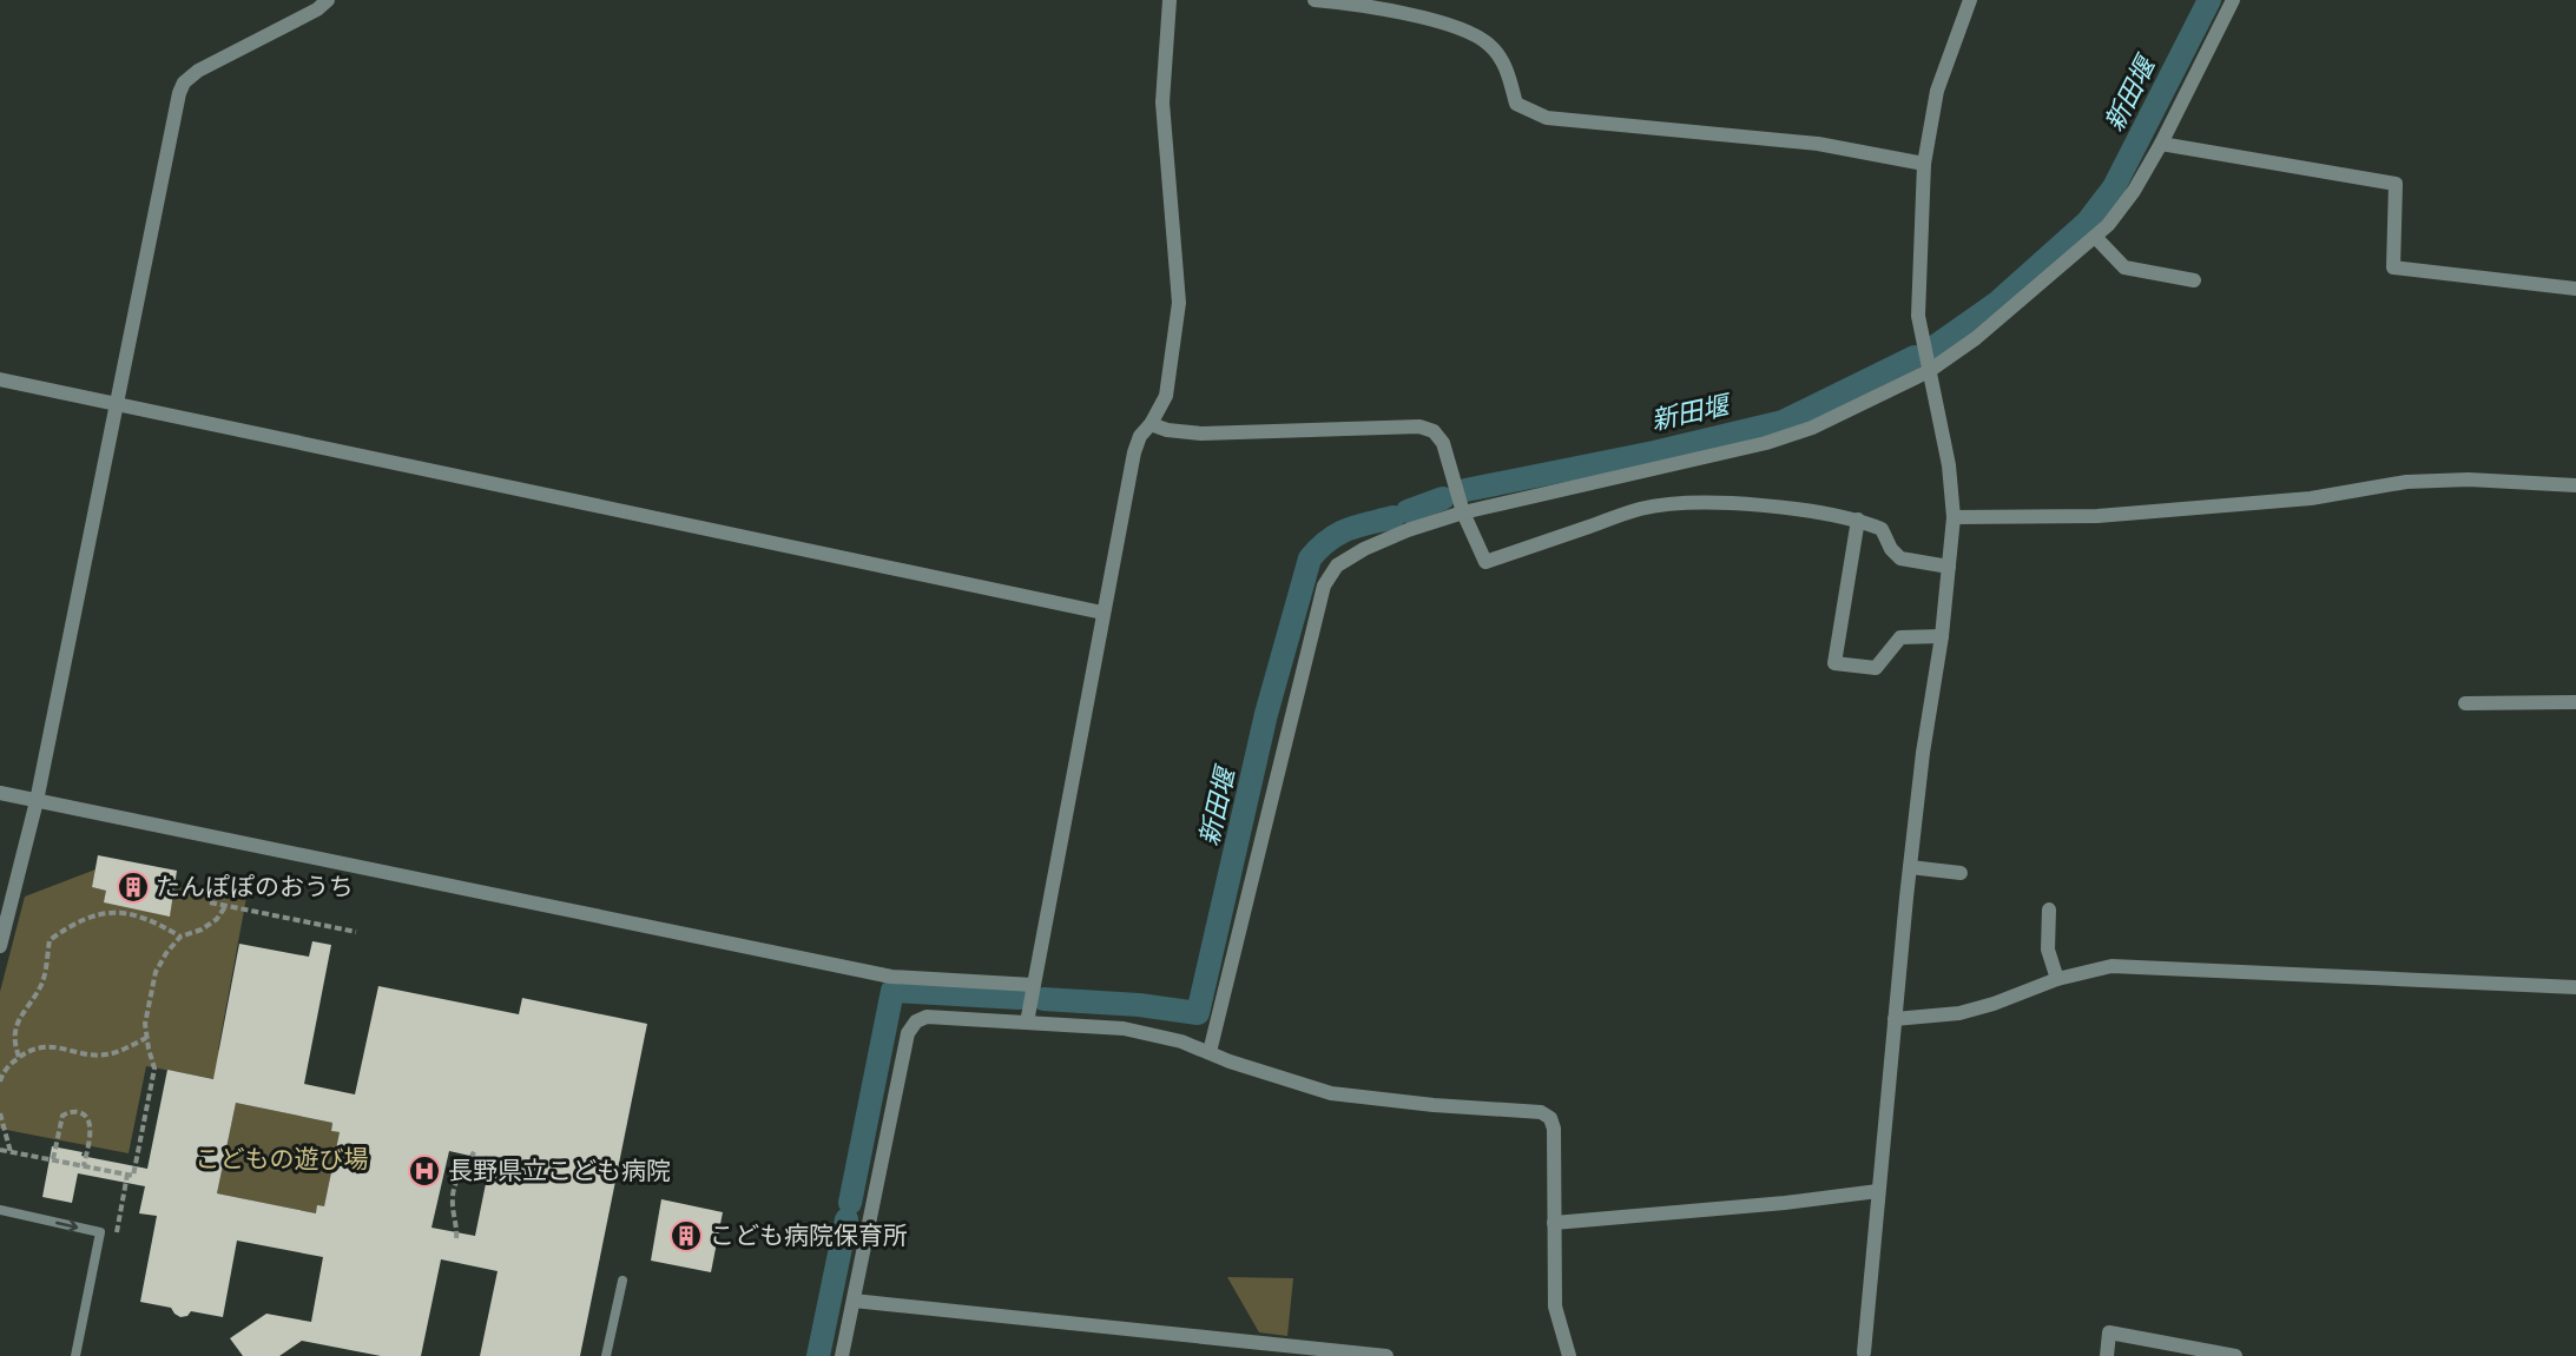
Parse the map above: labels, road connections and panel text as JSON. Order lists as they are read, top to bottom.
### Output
{
  "water": ["新田堰"],
  "parks": ["こどもの遊び場"],
  "places": {
    "building": ["たんぽぽのおうち", "こども病院保育所"],
    "hospital": ["長野県立こども病院"]
  }
}
